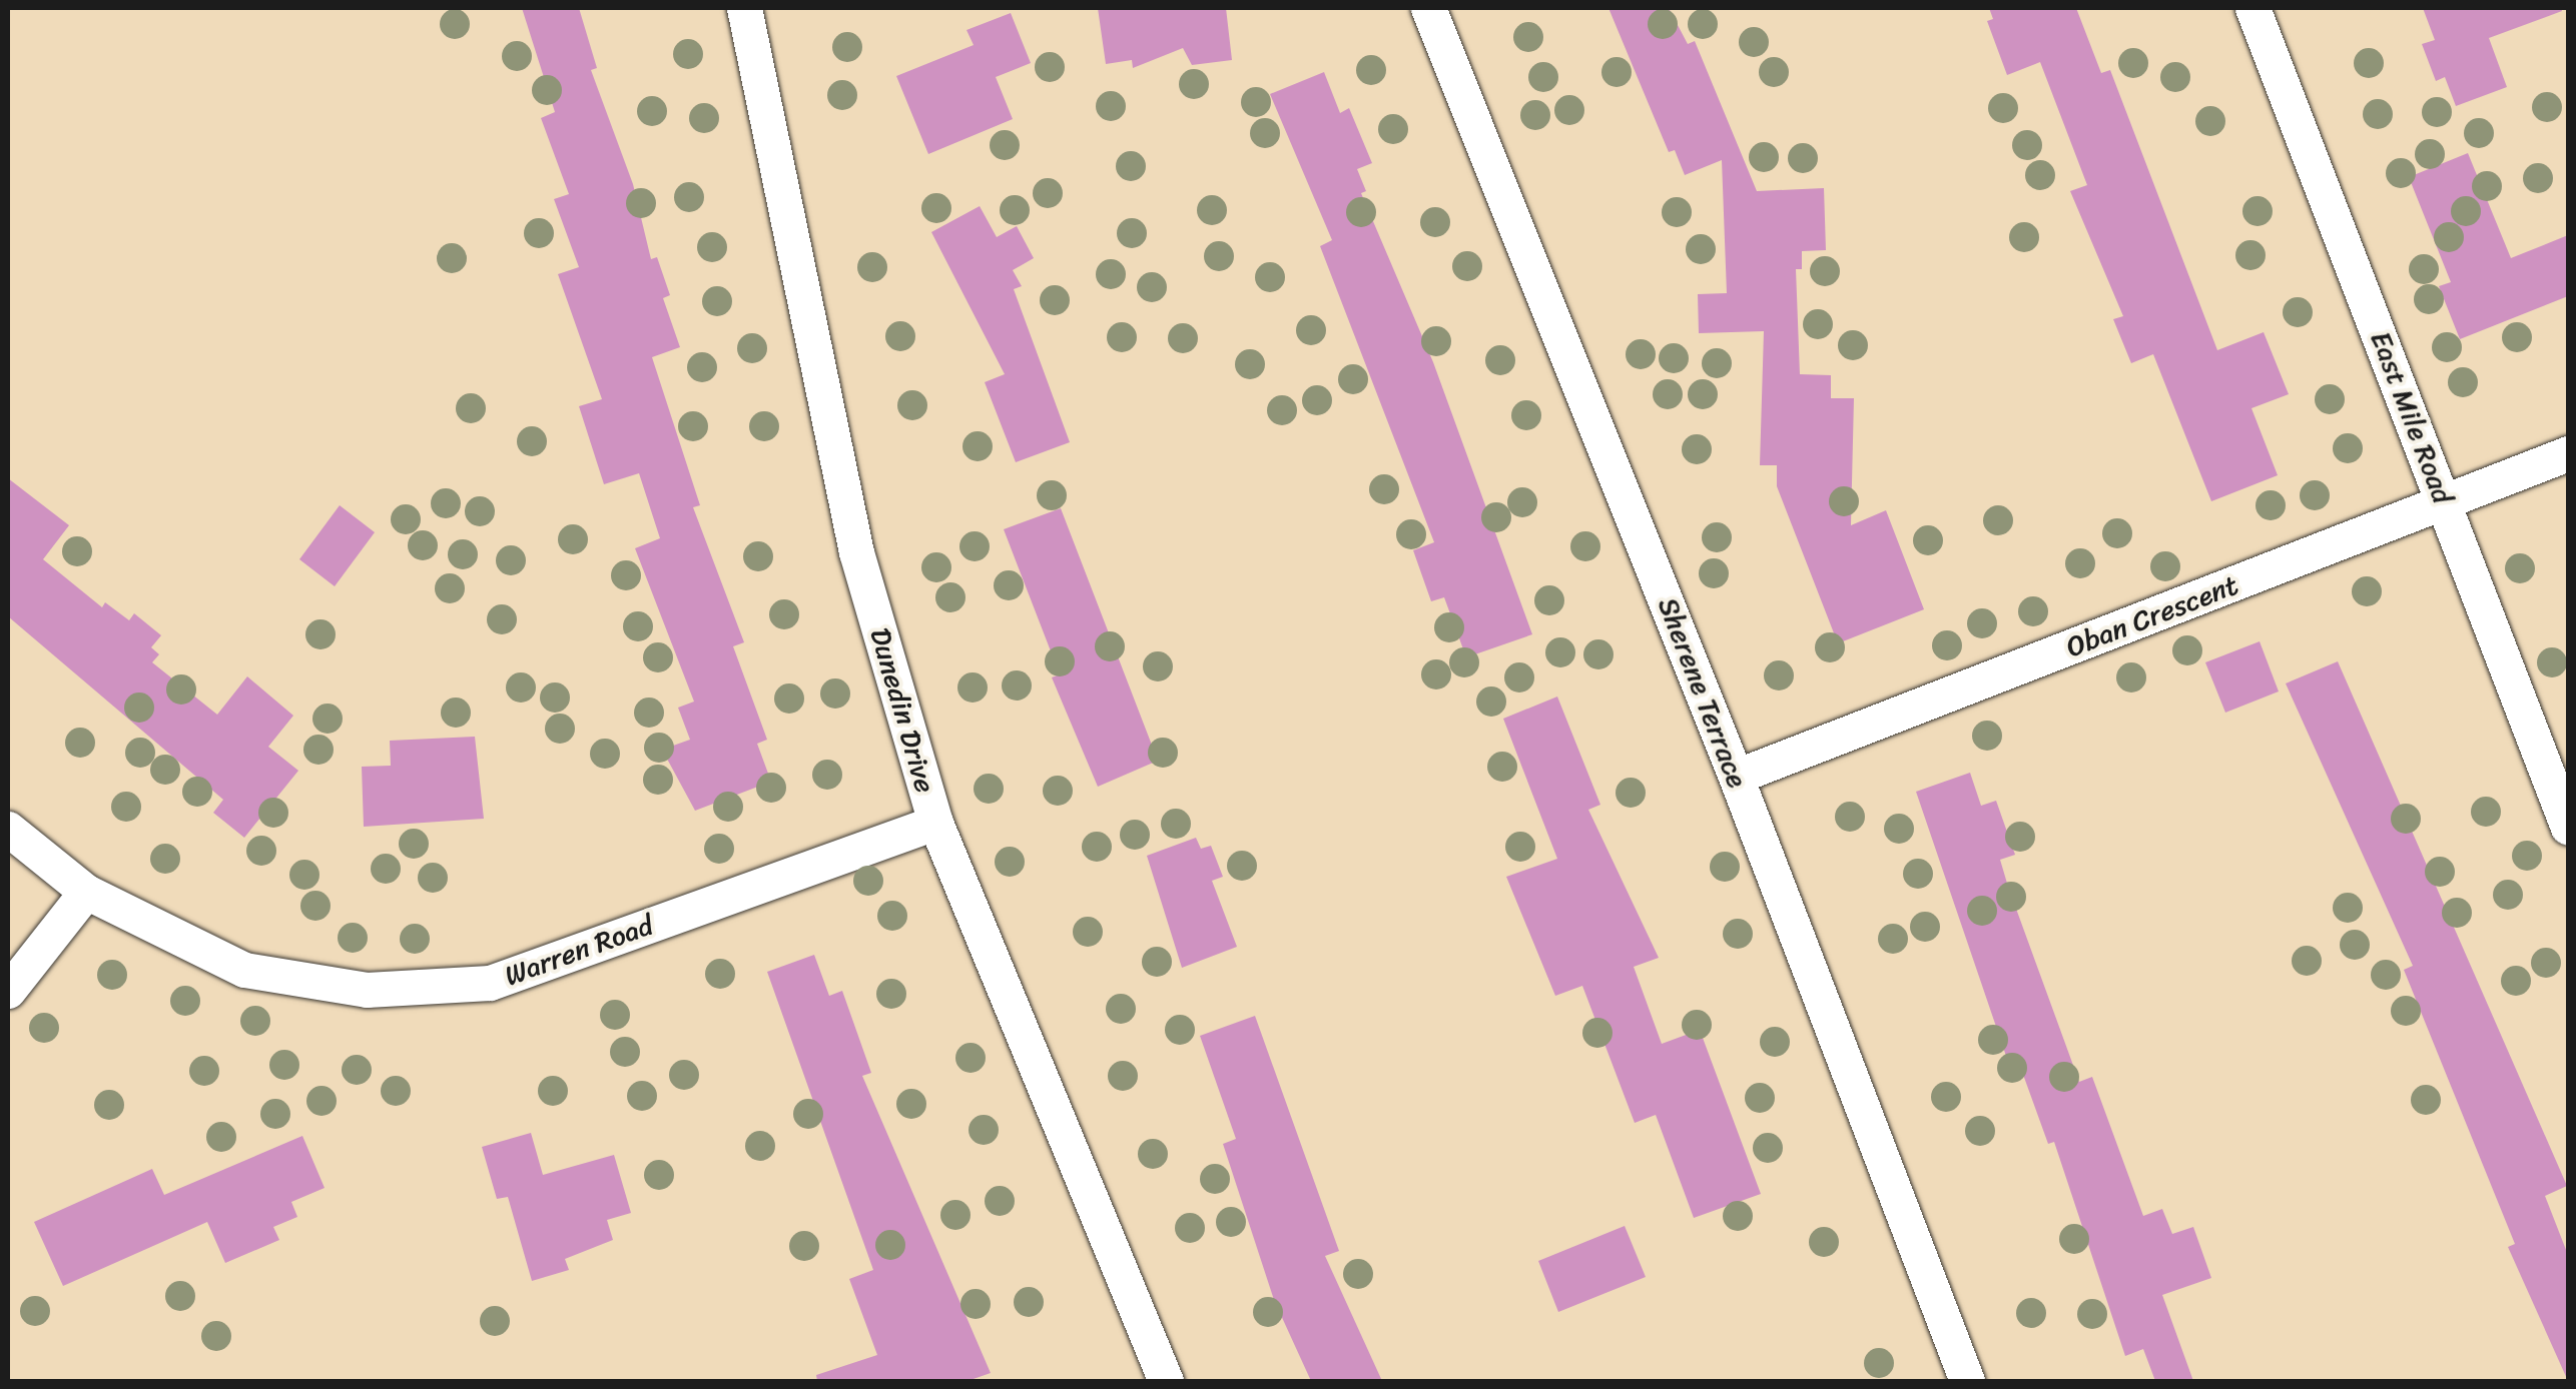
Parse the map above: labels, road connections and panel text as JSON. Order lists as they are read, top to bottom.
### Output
{
  "streets": {
    "street": [
      "East Mile Road",
      "Oban Crescent",
      "Sherene Terrace",
      "Dunedin Drive",
      "Warren Road"
    ]
  },
  "crossings": [
    ["East Mile Road", "Oban Crescent"],
    ["Oban Crescent", "Sherene Terrace"],
    ["Dunedin Drive", "Warren Road"]
  ]
}
